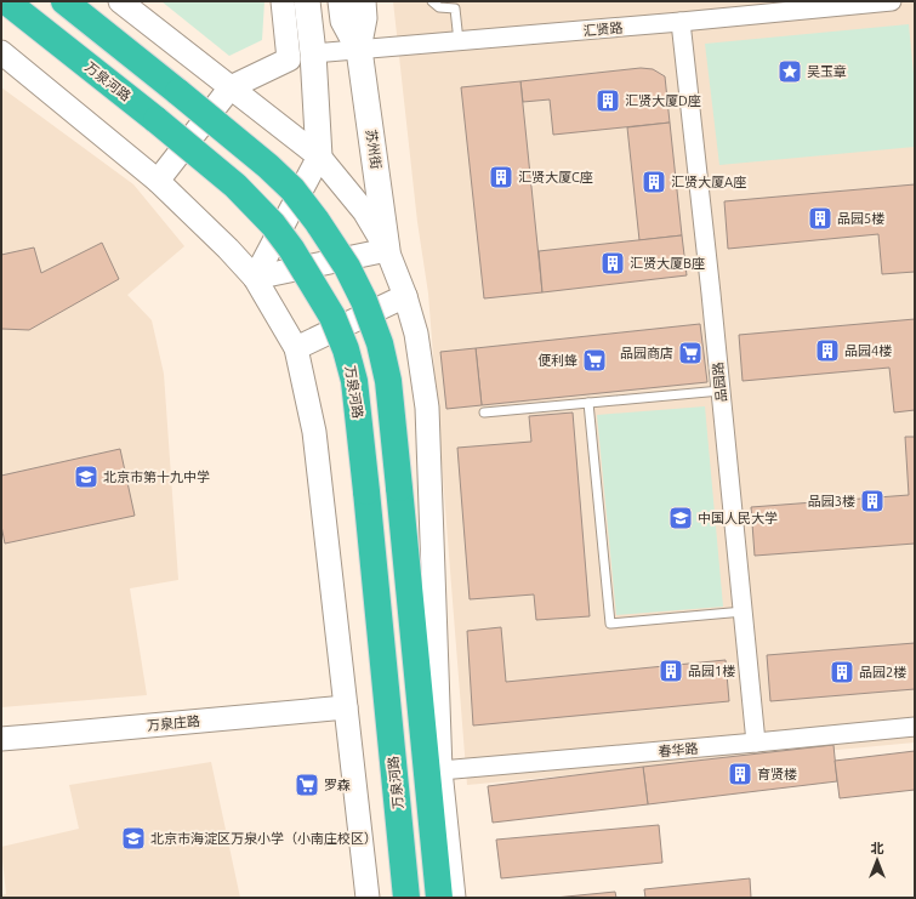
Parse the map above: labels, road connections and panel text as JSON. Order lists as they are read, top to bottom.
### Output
{
  "streets": {
    "highway": ["万泉河路"],
    "main road": ["苏州街"],
    "street": [
      "汇贤路",
      "品园路",
      "万泉庄路",
      "春华路"
    ]
  },
  "crossings": [
    ["汇贤路", "苏州街"],
    ["汇贤路", "品园路"],
    ["品园路", "春华路"]
  ],
  "places": {
    "place": ["吴玉章"],
    "building": [
      "汇贤大厦D座",
      "汇贤大厦C座",
      "汇贤大厦A座",
      "品园5楼",
      "汇贤大厦B座",
      "品园4楼",
      "品园3楼",
      "品园1楼",
      "品园2楼",
      "育贤楼"
    ],
    "supermarket": ["品园商店", "便利蜂", "罗森"],
    "school or university": ["北京市第十九中学", "中国人民大学", "北京市海淀区万泉小学（小南庄校区）"]
  },
  "north": "top"
}
